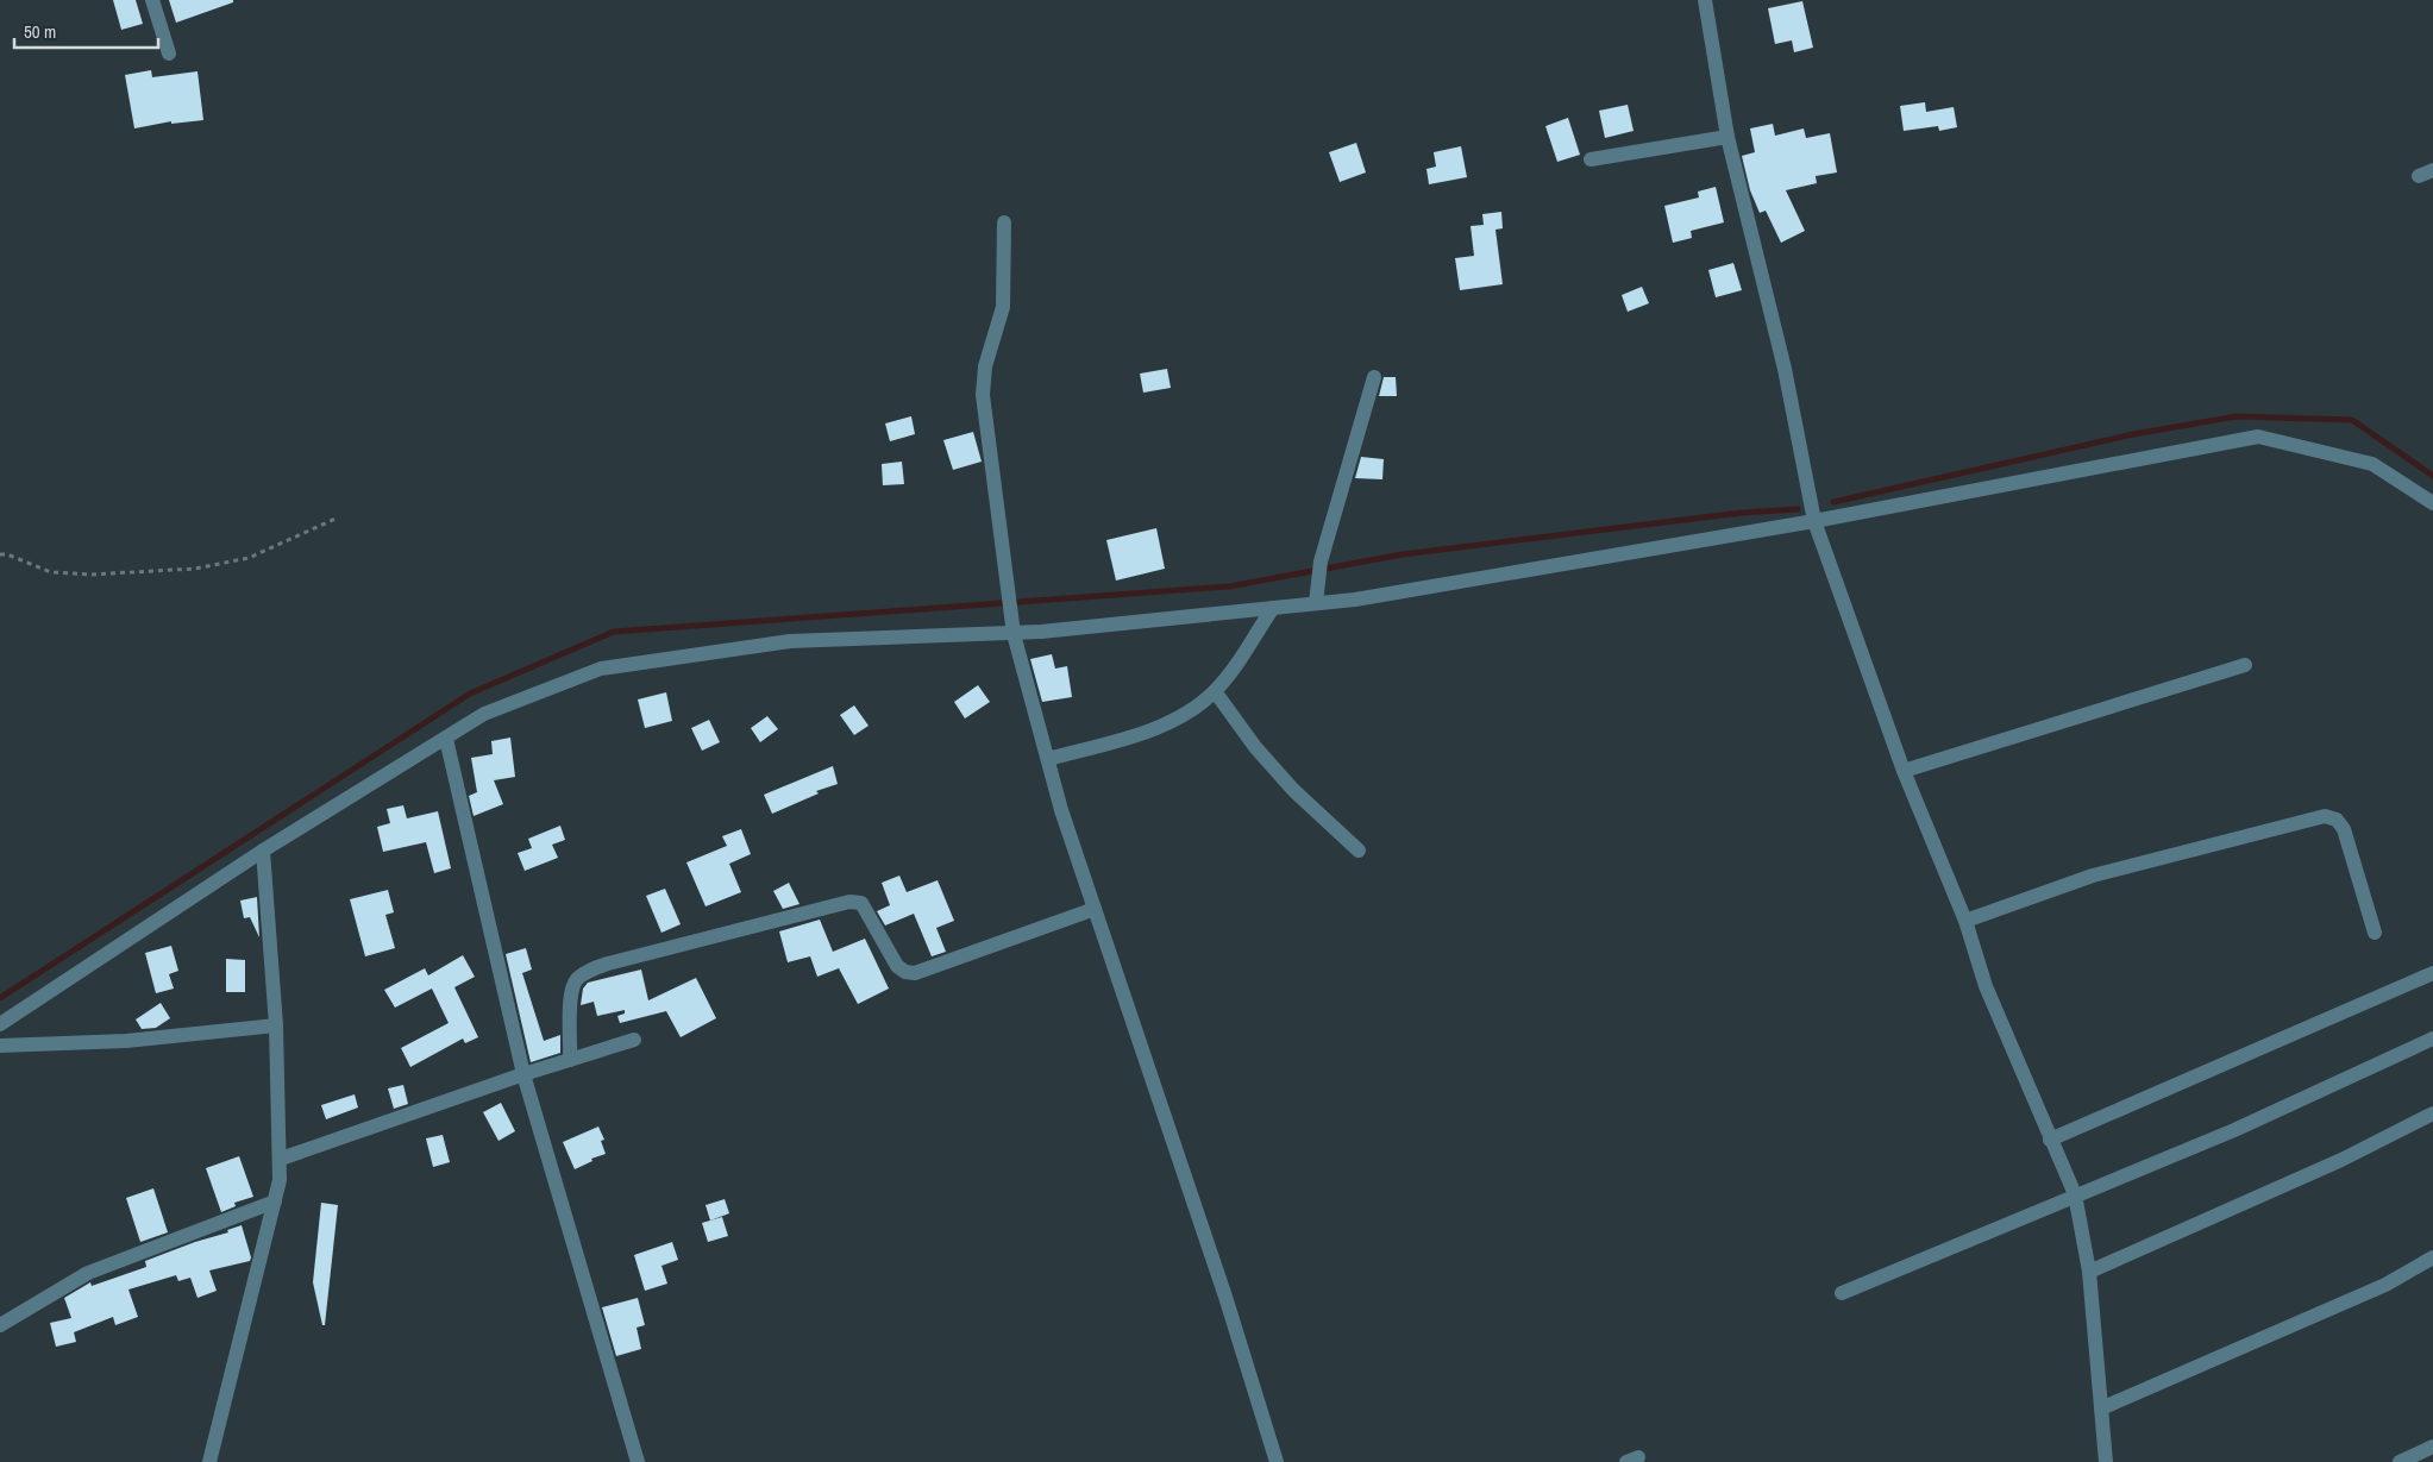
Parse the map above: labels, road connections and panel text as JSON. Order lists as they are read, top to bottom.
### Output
{
  "scale_bar": "50 m"
}
